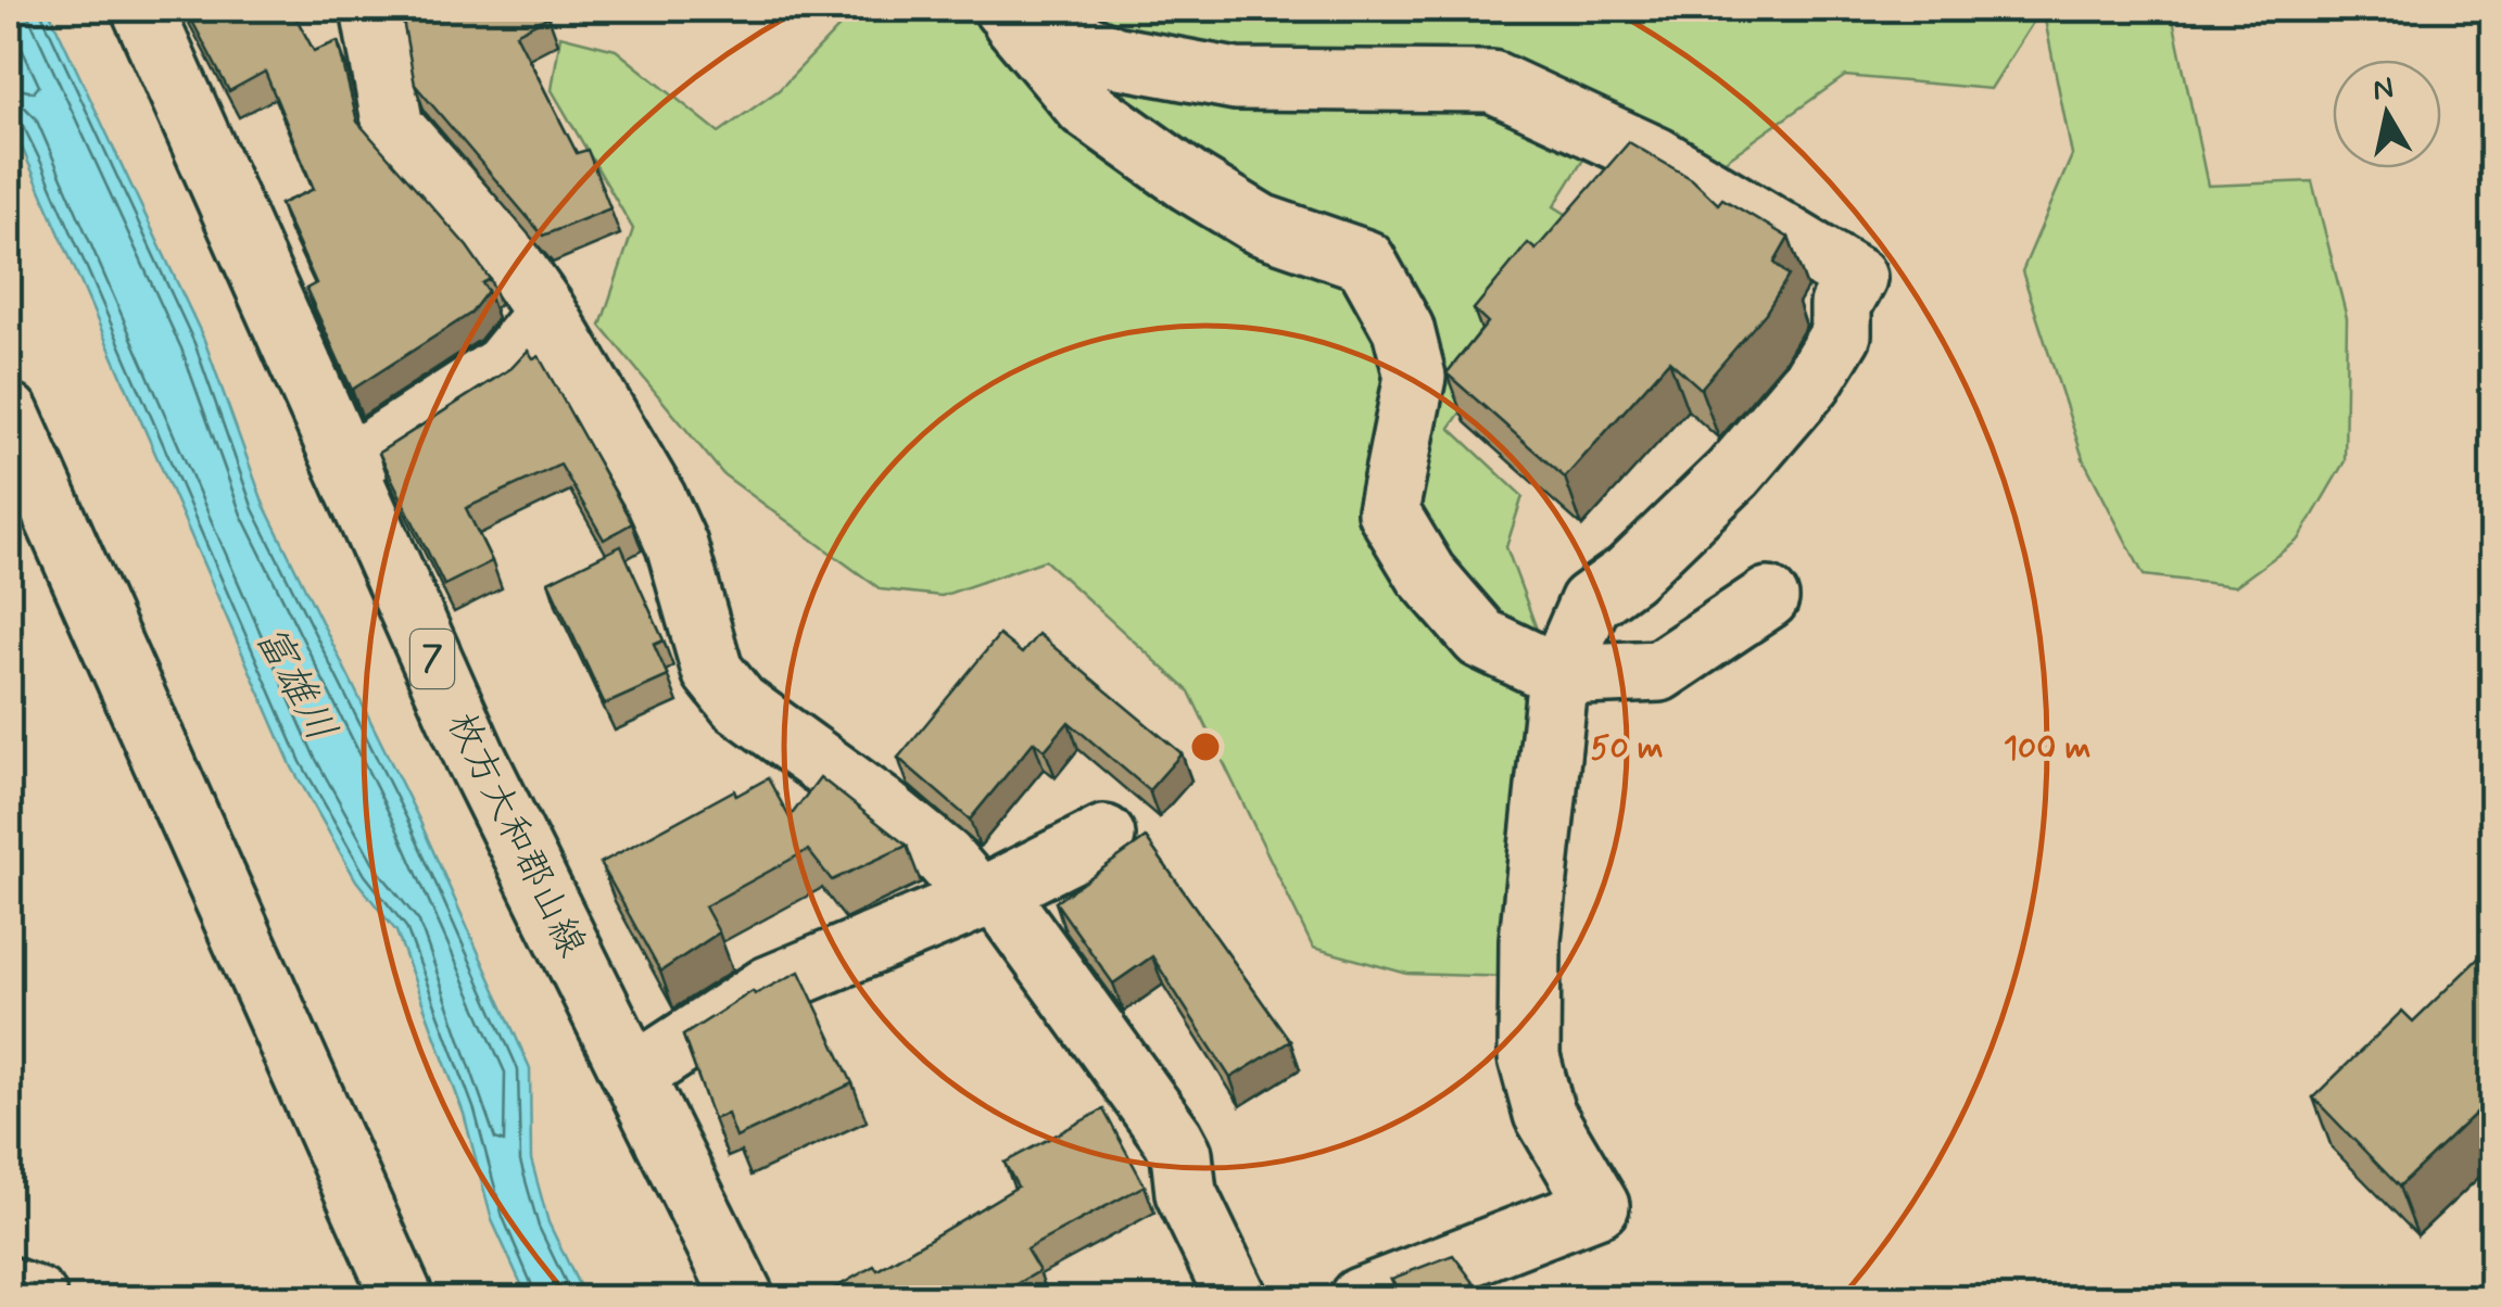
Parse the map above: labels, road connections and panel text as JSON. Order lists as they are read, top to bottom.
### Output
{
  "streets": {
    "street": ["7", "枚方大和郡山線"]
  },
  "water": ["富雄川"],
  "north": "top",
  "rings": ["50 m", "100 m"]
}
